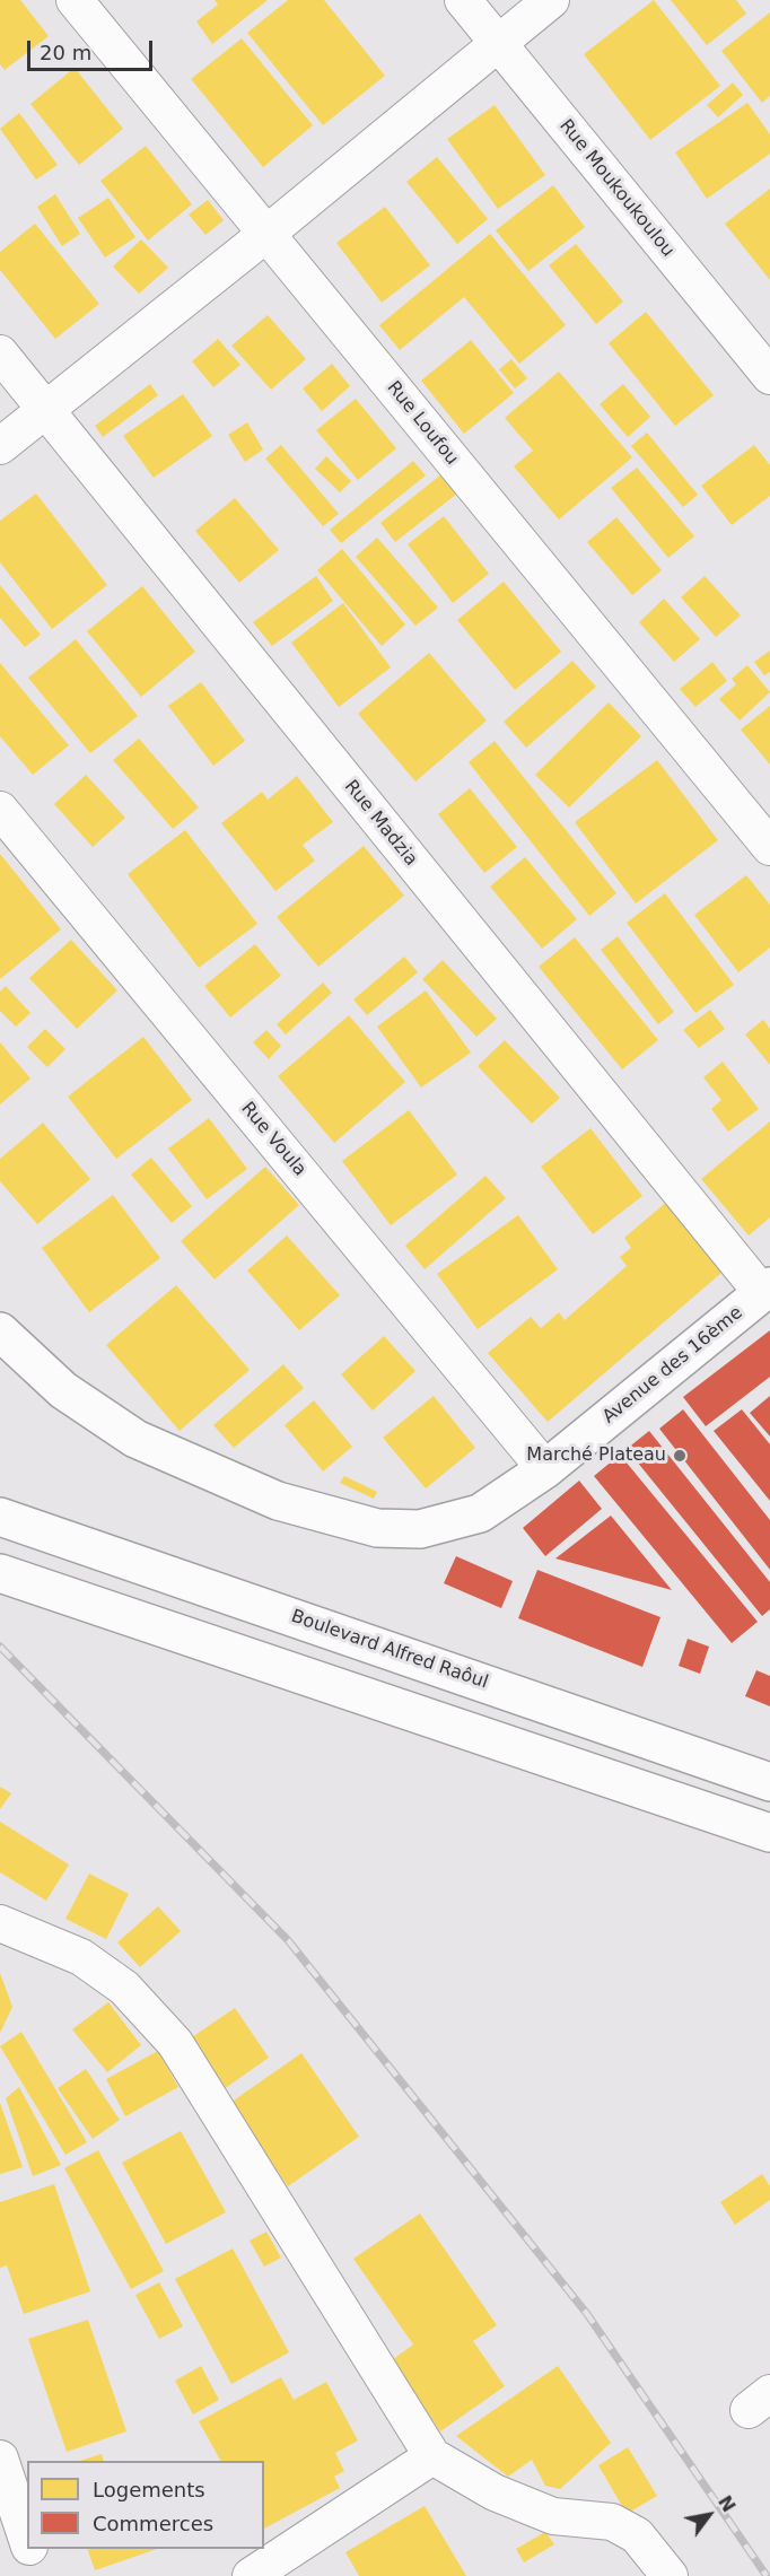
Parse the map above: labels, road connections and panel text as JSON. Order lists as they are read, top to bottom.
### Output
{
  "streets": {
    "main road": ["Avenue des 16ème", "Boulevard Alfred Raôul"],
    "street": [
      "Rue Moukoukoulou",
      "Rue Loufou",
      "Rue Madzia",
      "Rue Voula"
    ]
  },
  "crossings": [
    ["Rue Madzia", "Avenue des 16ème"],
    ["Rue Voula", "Avenue des 16ème"]
  ],
  "places": ["Marché Plateau"],
  "legend": ["Logements", "Commerces"],
  "scale_bar": "20 m",
  "north": "top right"
}
